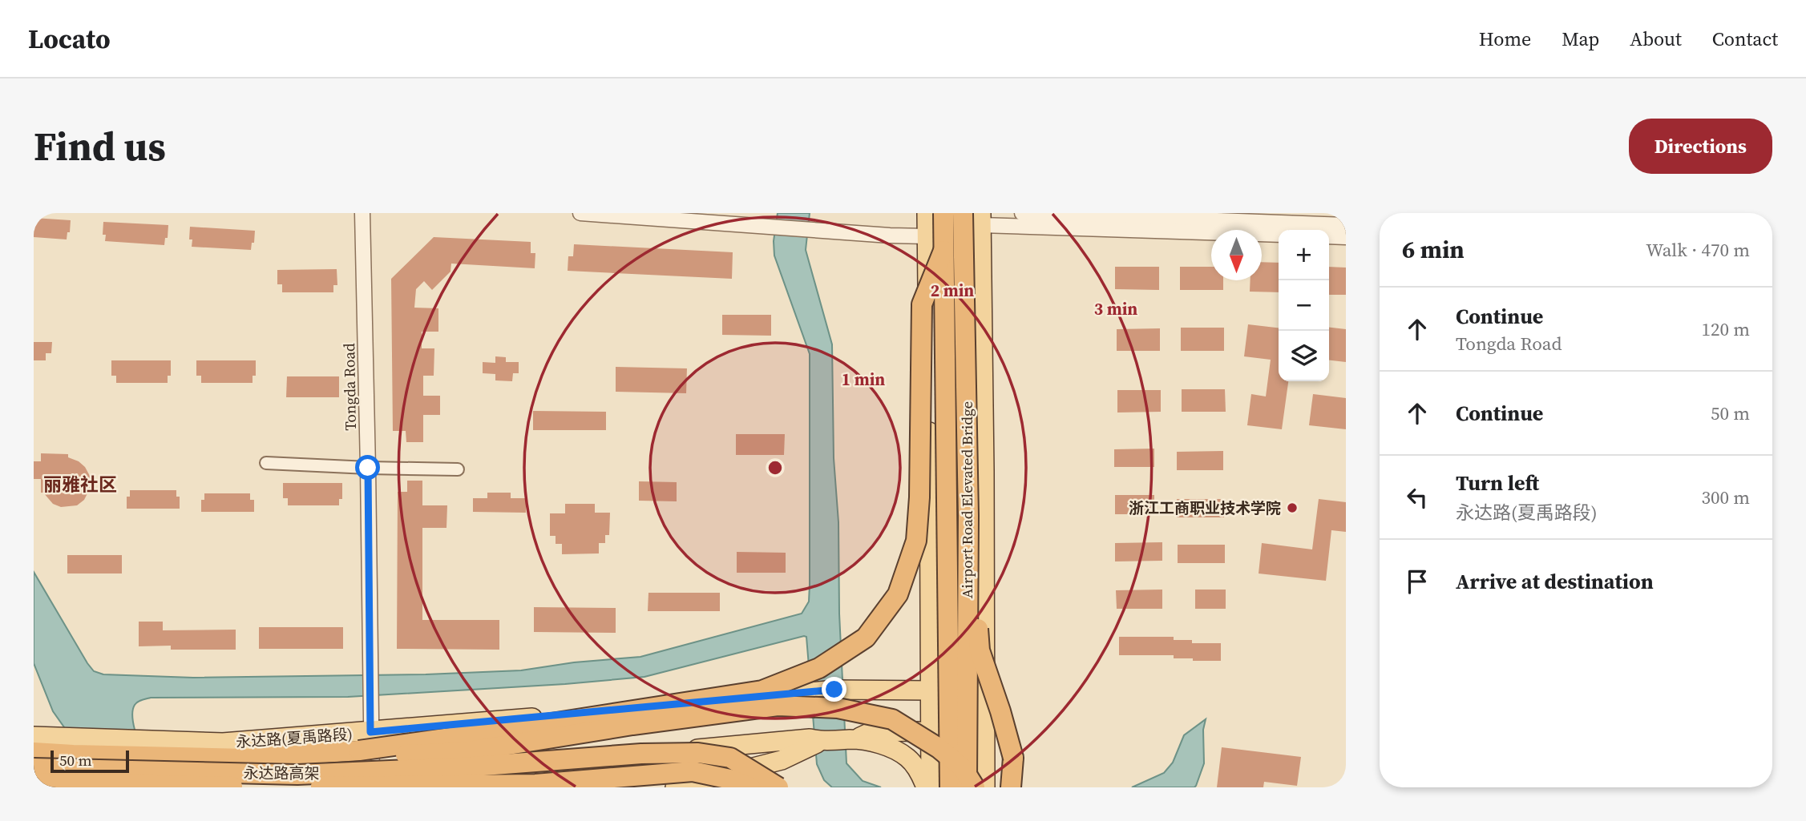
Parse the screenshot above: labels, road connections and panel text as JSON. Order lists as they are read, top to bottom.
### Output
{
  "streets": {
    "highway": ["Airport Road Elevated Bridge", "永达路高架"],
    "main road": ["永达路(夏禹路段)"],
    "street": ["Tongda Road"]
  },
  "crossings": [
    ["Tongda Road", "永达路(夏禹路段)"]
  ],
  "districts": ["丽雅社区"],
  "places": ["浙江工商职业技术学院"],
  "scale_bar": "50 m",
  "north": "bottom",
  "page": {
    "header": "Locato",
    "nav": [
      "Home",
      "Map",
      "About",
      "Contact"
    ],
    "buttons": "Directions",
    "title": "Find us",
    "heading": ["6 min", "Walk · 470 m"],
    "map_buttons": ["+", "−"],
    "list": [
      ["Continue", "Tongda Road", "120 m"],
      ["Continue", "50 m"],
      ["Turn left", "永达路(夏禹路段)", "300 m"],
      "Arrive at destination"
    ],
    "scale": "50 m"
  },
  "rings": ["2 min", "3 min", "1 min"]
}
